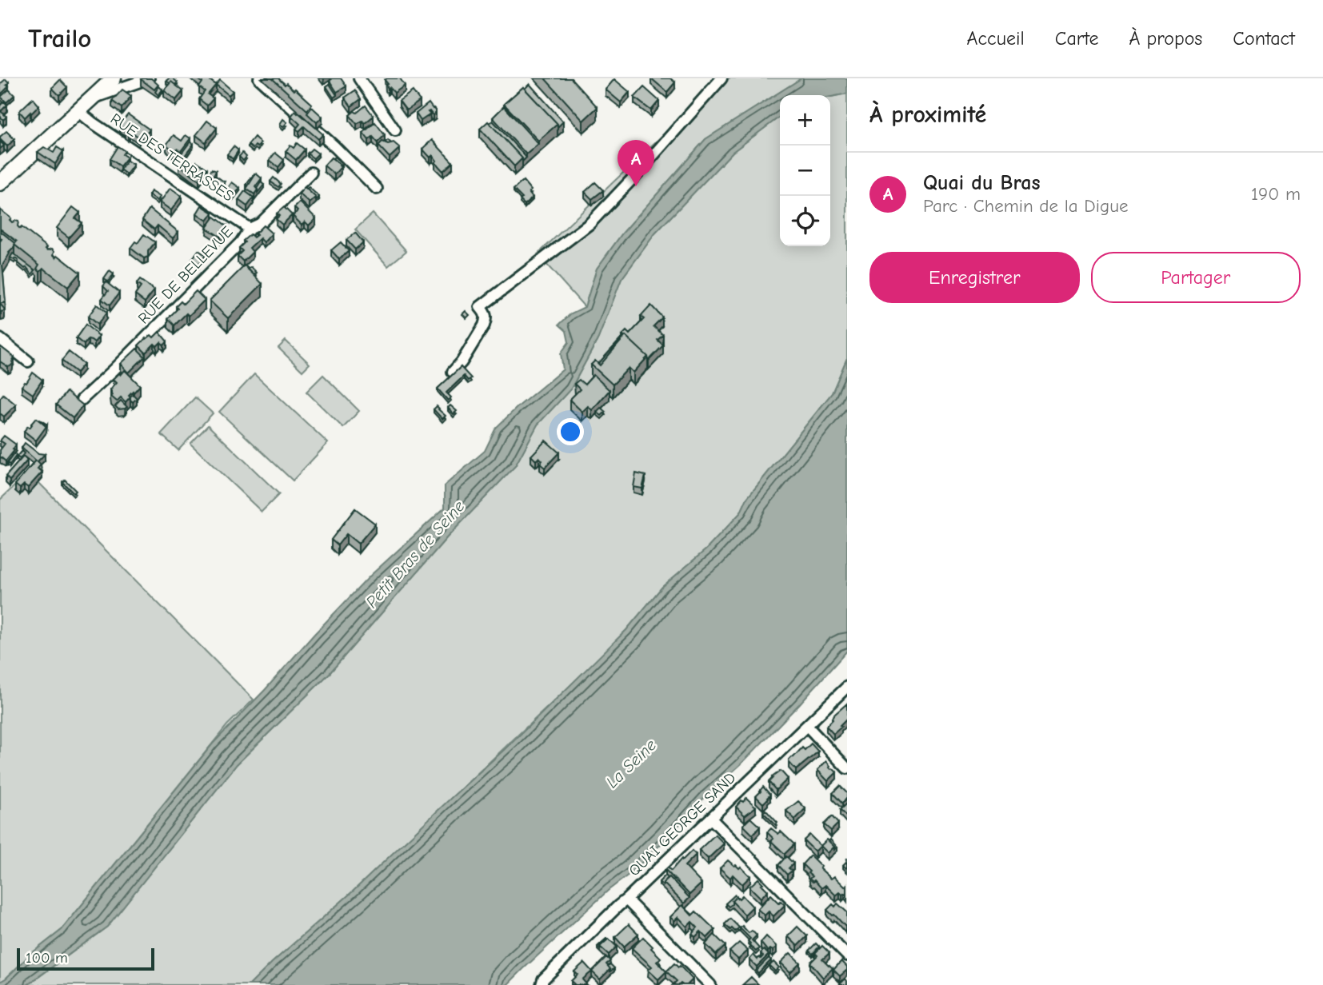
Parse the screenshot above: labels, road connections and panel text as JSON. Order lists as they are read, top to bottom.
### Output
{
  "streets": {
    "street": ["RUE DES TERRASSES", "RUE DE BELLEVUE", "QUAI GEORGE SAND"]
  },
  "crossings": [
    ["RUE DES TERRASSES", "RUE DE BELLEVUE"]
  ],
  "water": ["Petit Bras de Seine", "La Seine"],
  "scale_bar": "100 m",
  "page": {
    "header": "Trailo",
    "nav": [
      "Accueil",
      "Carte",
      "À propos",
      "Contact"
    ],
    "heading": "À proximité",
    "map_buttons": ["+", "−"],
    "pins": "A",
    "list": [
      {
        "mark": "A",
        "name": "Quai du Bras",
        "note": "Parc · Chemin de la Digue",
        "value": "190 m"
      }
    ],
    "buttons": ["Enregistrer", "Partager"],
    "scale": "100 m"
  }
}
